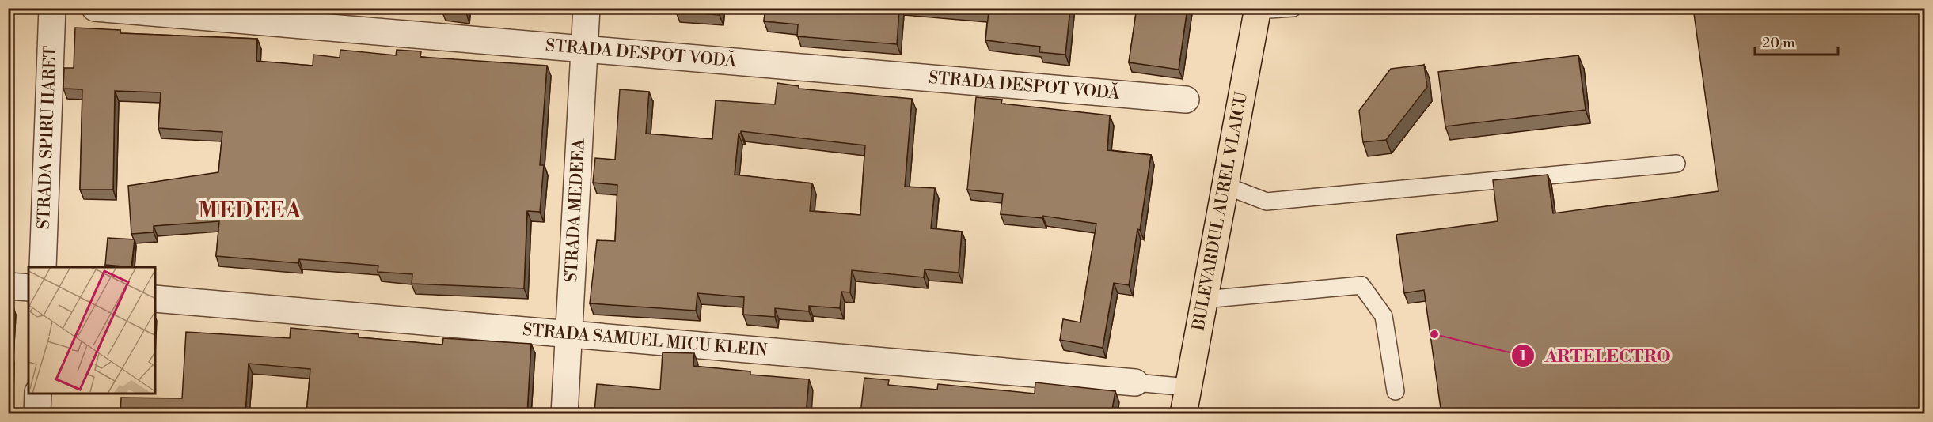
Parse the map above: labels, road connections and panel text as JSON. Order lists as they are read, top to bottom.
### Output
{
  "streets": {
    "main road": ["BULEVARDUL AUREL VLAICU"],
    "street": [
      "STRADA DESPOT VODĂ",
      "STRADA SPIRU HARET",
      "STRADA MEDEEA",
      "STRADA SAMUEL MICU KLEIN"
    ]
  },
  "crossings": [
    ["STRADA DESPOT VODĂ", "STRADA MEDEEA"],
    ["STRADA MEDEEA", "STRADA SAMUEL MICU KLEIN"]
  ],
  "districts": ["MEDEEA"],
  "places": ["ARTELECTRO"],
  "scale_bar": "20 m"
}
